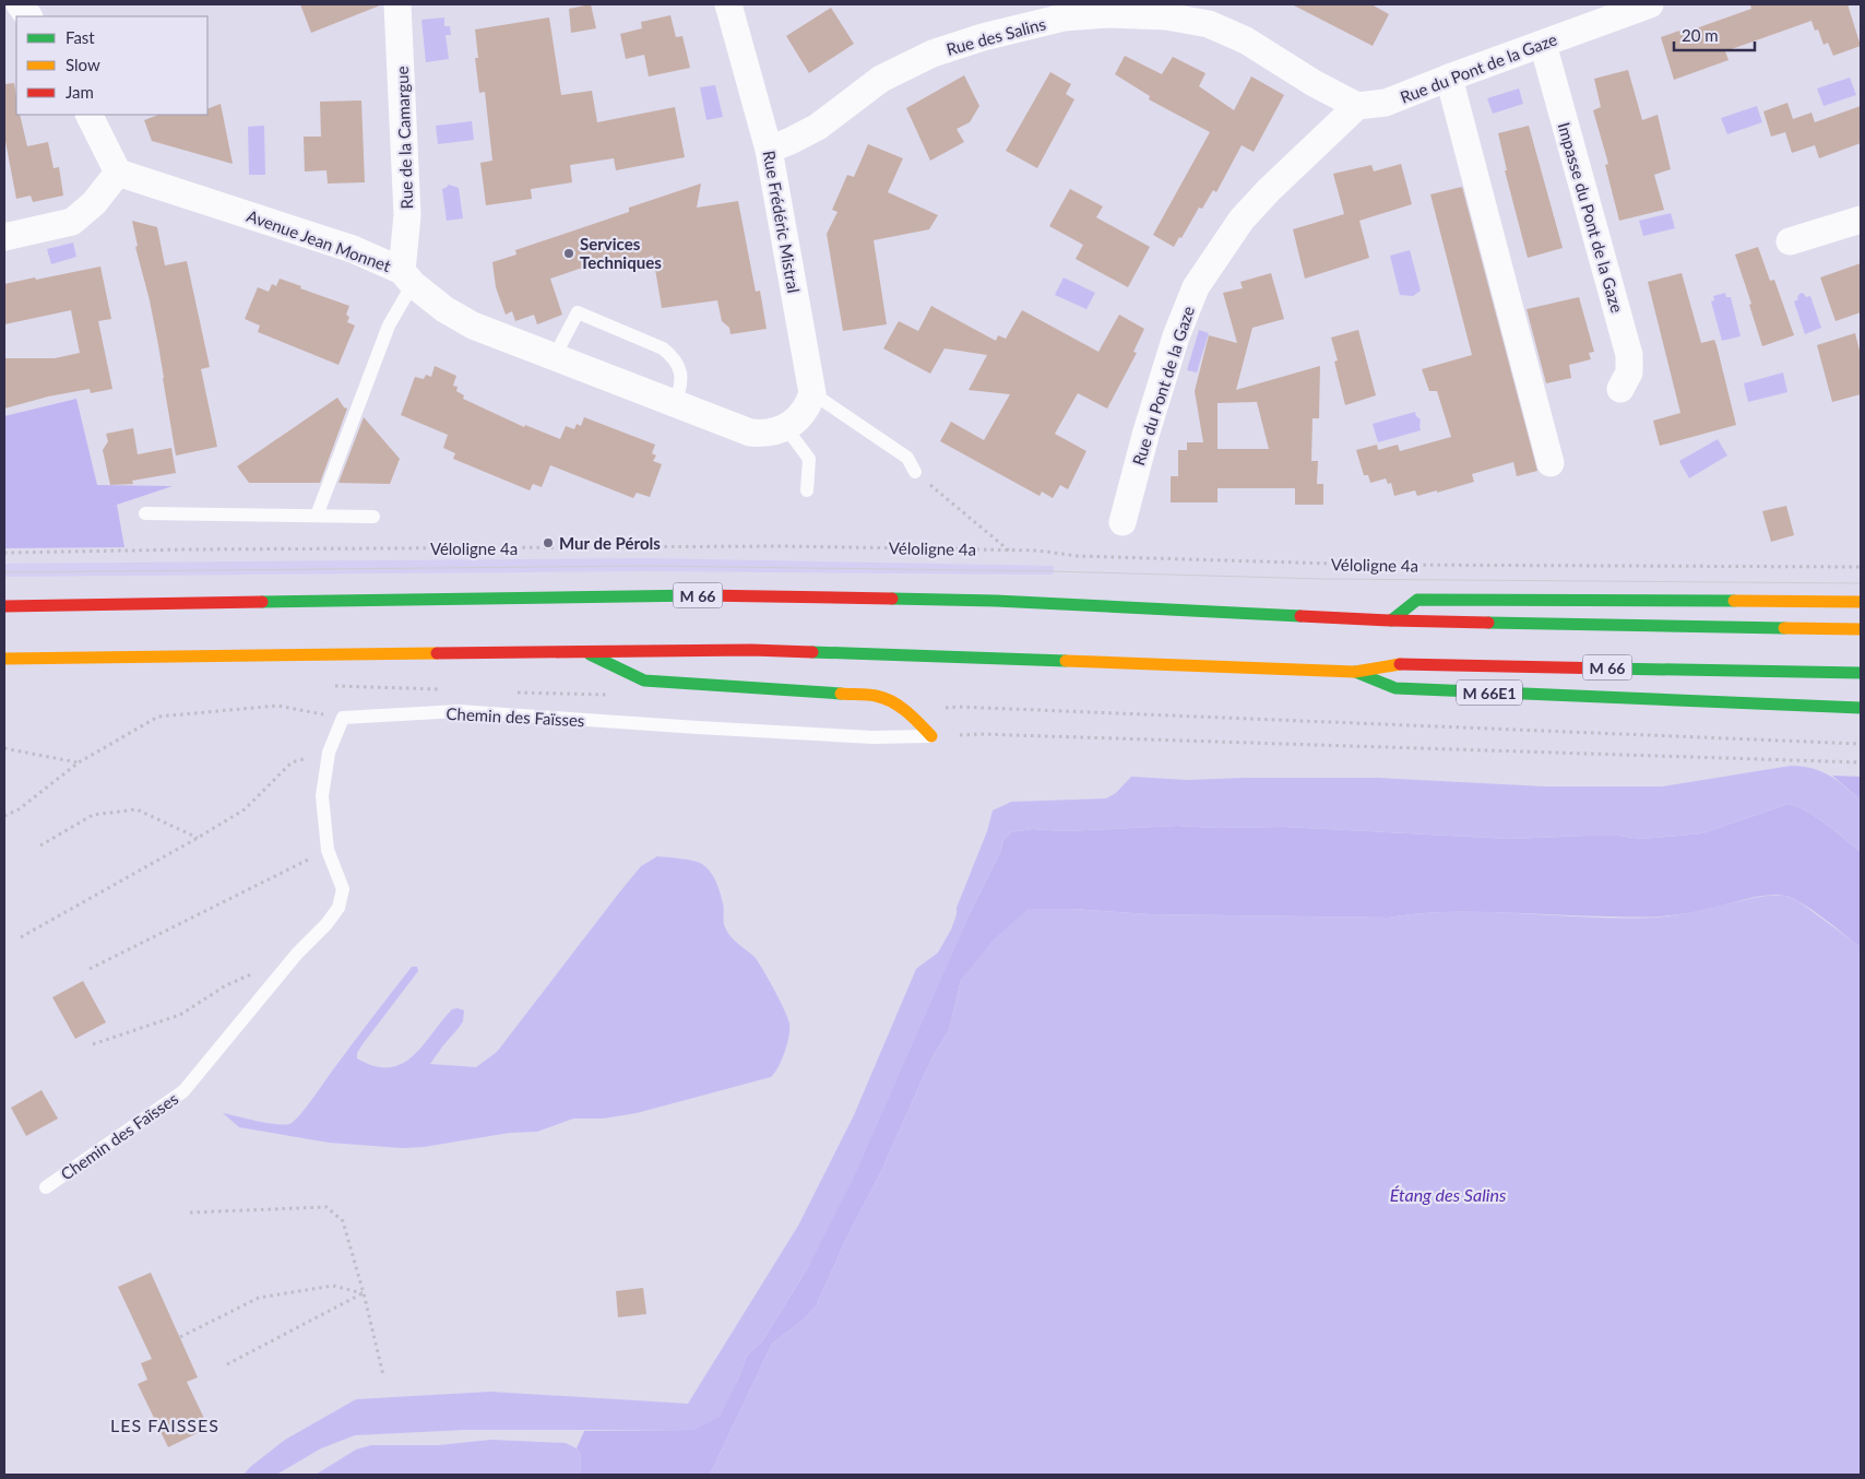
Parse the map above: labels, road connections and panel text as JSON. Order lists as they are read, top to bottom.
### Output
{
  "streets": {
    "main road": ["M 66", "M 66E1"],
    "street": [
      "Rue des Salins",
      "Rue du Pont de la Gaze",
      "Rue de la Camargue",
      "Impasse du Pont de la Gaze",
      "Rue Frédéric Mistral",
      "Avenue Jean Monnet"
    ],
    "lane": ["Chemin des Faïsses"],
    "path": ["Véloligne 4a"]
  },
  "crossings": [
    ["Rue des Salins", "Rue du Pont de la Gaze"],
    ["Rue des Salins", "Rue Frédéric Mistral"],
    ["Rue du Pont de la Gaze", "Impasse du Pont de la Gaze"],
    ["Rue de la Camargue", "Avenue Jean Monnet"],
    ["M 66", "M 66E1"],
    ["M 66", "Chemin des Faïsses"]
  ],
  "districts": ["LES FAISSES"],
  "water": ["Étang des Salins"],
  "places": ["Services Techniques", "Mur de Pérols"],
  "legend": ["Fast", "Slow", "Jam"],
  "scale_bar": "20 m"
}
